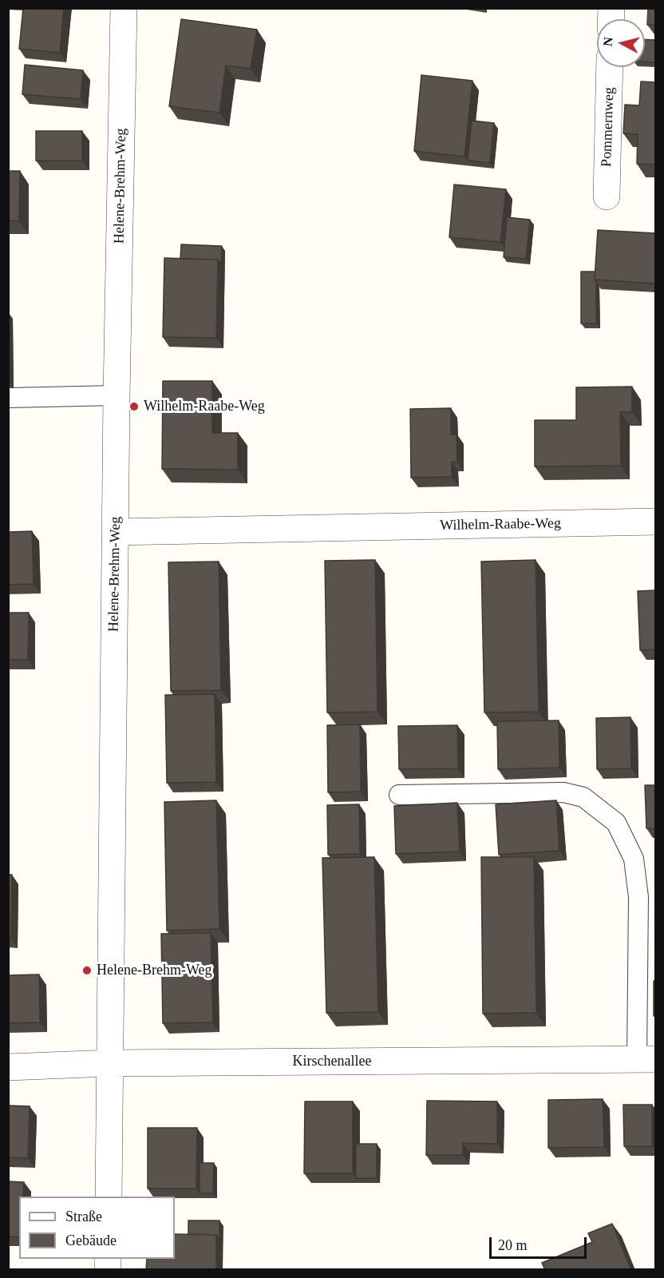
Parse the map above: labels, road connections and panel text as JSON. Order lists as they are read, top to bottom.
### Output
{
  "streets": {
    "street": [
      "Pommernweg",
      "Helene-Brehm-Weg",
      "Wilhelm-Raabe-Weg",
      "Kirschenallee"
    ]
  },
  "crossings": [
    ["Helene-Brehm-Weg", "Wilhelm-Raabe-Weg"],
    ["Helene-Brehm-Weg", "Kirschenallee"]
  ],
  "places": ["Wilhelm-Raabe-Weg", "Helene-Brehm-Weg"],
  "legend": ["Straße", "Gebäude"],
  "scale_bar": "20 m",
  "north": "left"
}
